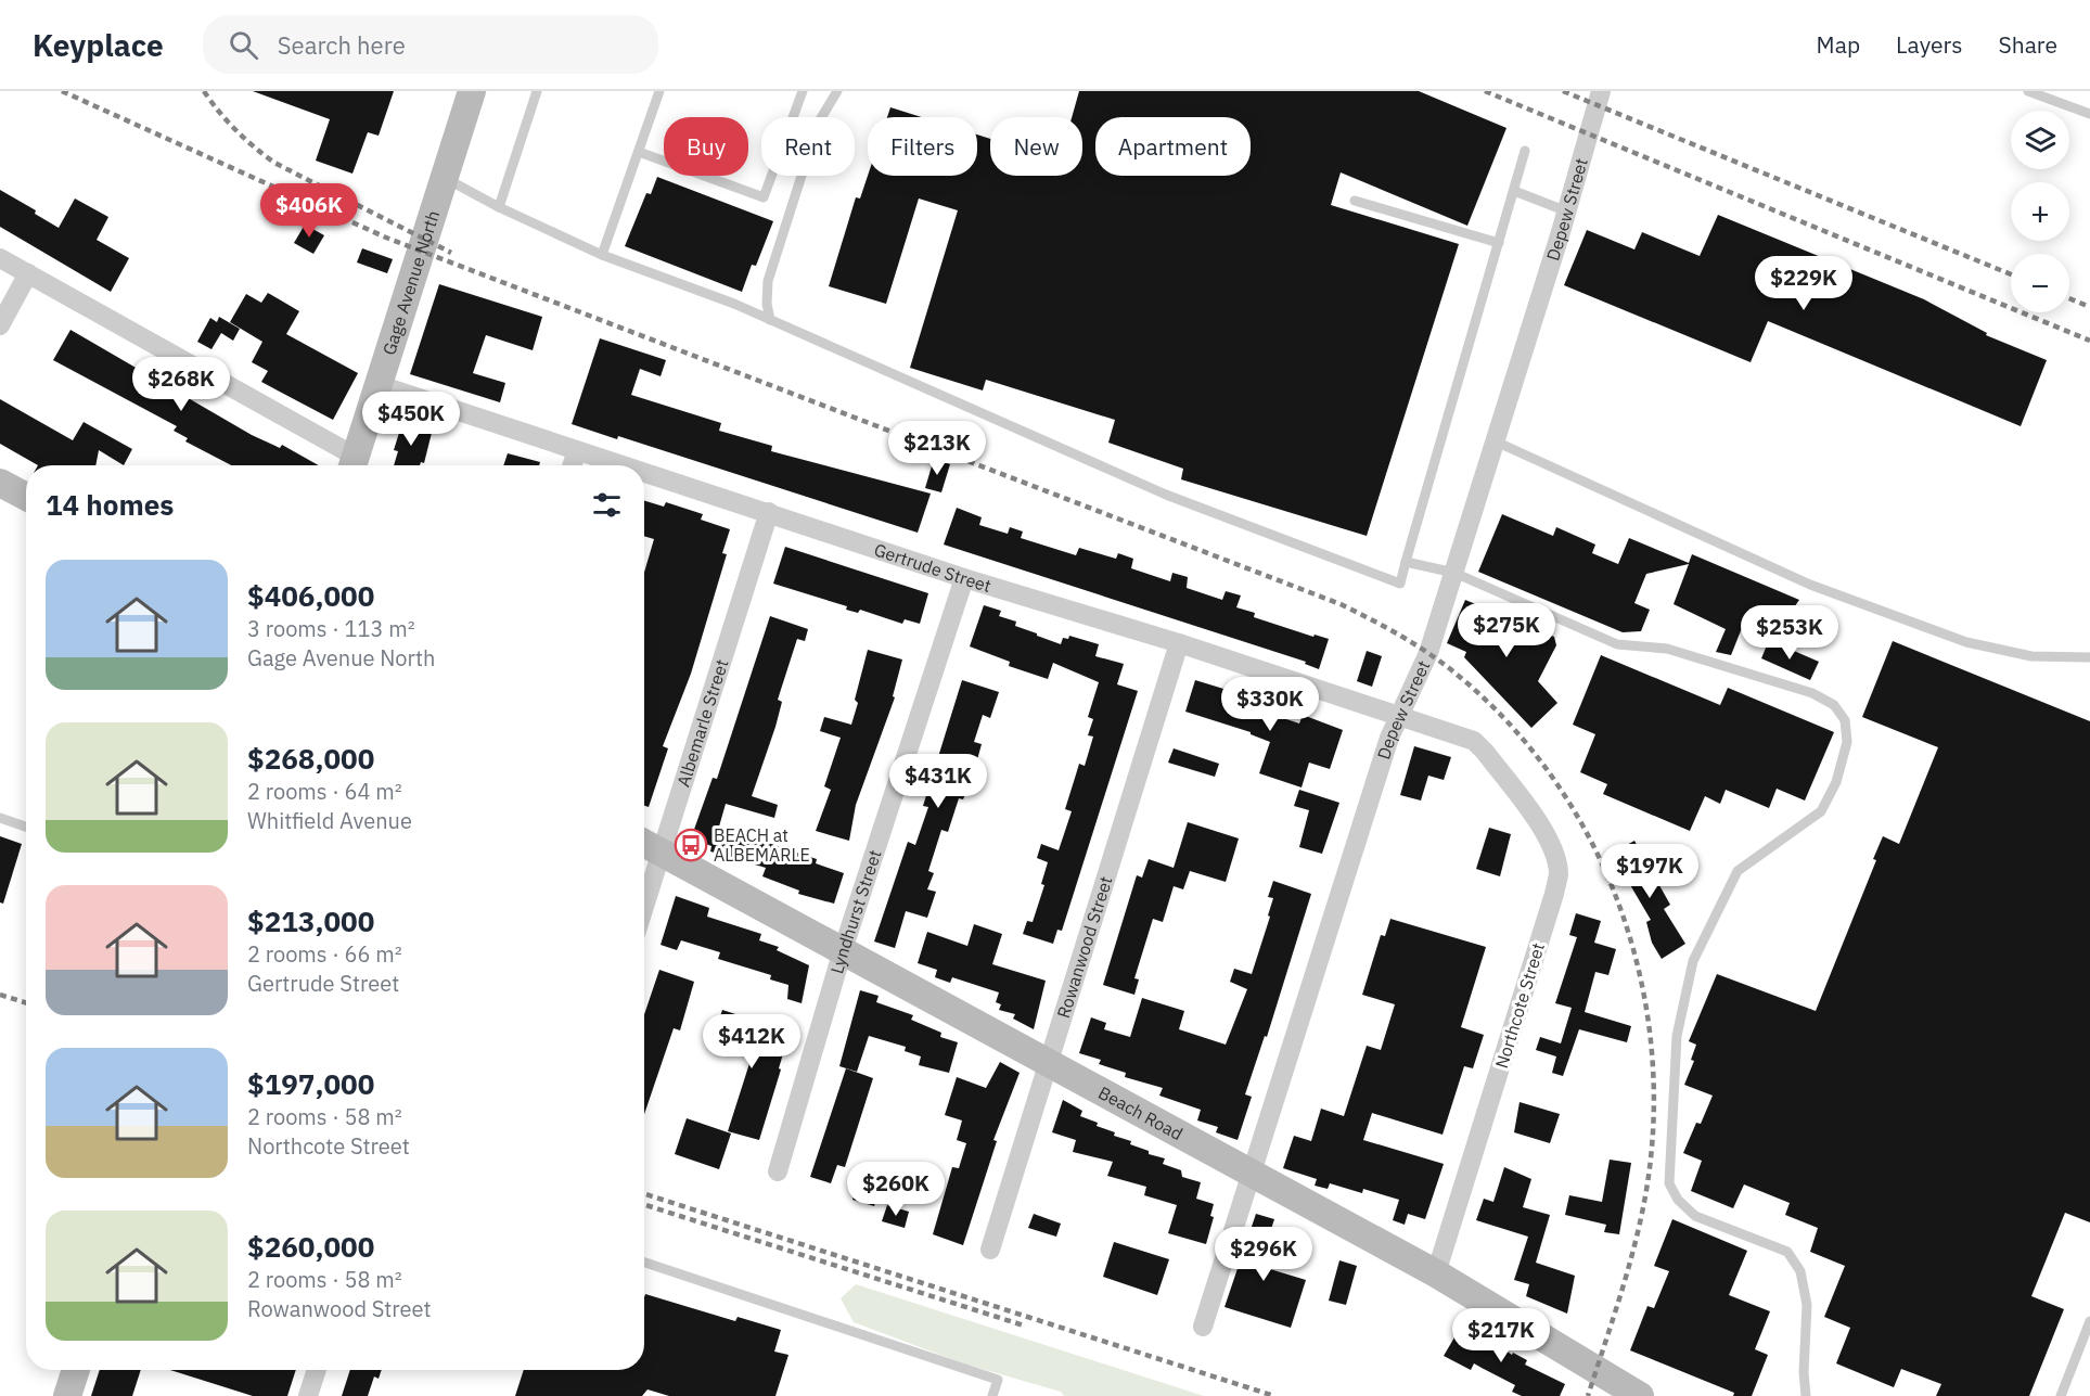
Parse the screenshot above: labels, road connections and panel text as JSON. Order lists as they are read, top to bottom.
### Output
{
  "streets": {
    "street": [
      "Depew Street",
      "Gage Avenue North",
      "Gertrude Street",
      "Albemarle Street",
      "Lyndhurst Street",
      "Rowanwood Street",
      "Northcote Street",
      "Beach Road"
    ]
  },
  "crossings": [
    ["Depew Street", "Gertrude Street"],
    ["Depew Street", "Beach Road"],
    ["Gage Avenue North", "Gertrude Street"],
    ["Gertrude Street", "Albemarle Street"],
    ["Gertrude Street", "Lyndhurst Street"],
    ["Gertrude Street", "Rowanwood Street"],
    ["Gertrude Street", "Northcote Street"],
    ["Albemarle Street", "Beach Road"],
    ["Lyndhurst Street", "Beach Road"],
    ["Rowanwood Street", "Beach Road"],
    ["Northcote Street", "Beach Road"]
  ],
  "places": {
    "bus stop": ["BEACH at ALBEMARLE"]
  },
  "page": {
    "header": "Keyplace",
    "search": "Search here",
    "nav": ["Map", "Layers", "Share"],
    "map_buttons": ["+", "−"],
    "chip": [
      "Buy",
      "Rent",
      "Filters",
      "New",
      "Apartment"
    ],
    "price": [
      "$406K",
      "$229K",
      "$268K",
      "$450K",
      "$213K",
      "$275K",
      "$253K",
      "$330K",
      "$431K",
      "$197K",
      "$412K",
      "$260K",
      "$296K",
      "$217K"
    ],
    "heading": "14 homes",
    "list": [
      {
        "name": "$406,000",
        "note": "3 rooms · 113 m² · Gage Avenue North"
      },
      {
        "name": "$268,000",
        "note": "2 rooms · 64 m² · Whitfield Avenue"
      },
      {
        "name": "$213,000",
        "note": "2 rooms · 66 m² · Gertrude Street"
      },
      {
        "name": "$197,000",
        "note": "2 rooms · 58 m² · Northcote Street"
      },
      {
        "name": "$260,000",
        "note": "2 rooms · 58 m² · Rowanwood Street"
      }
    ]
  }
}
